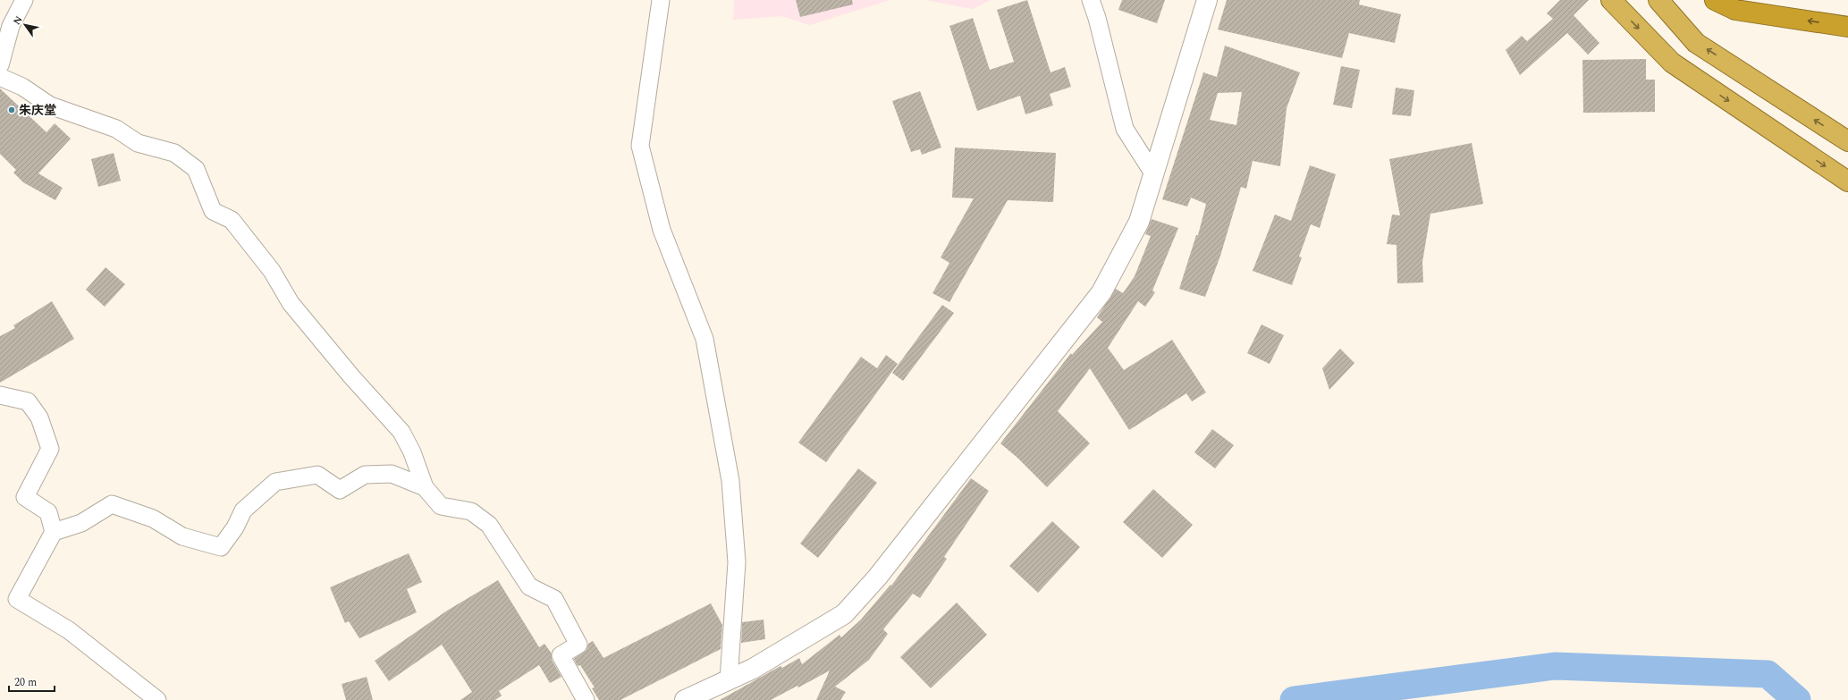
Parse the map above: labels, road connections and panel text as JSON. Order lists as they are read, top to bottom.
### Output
{
  "places": ["朱庆堂"],
  "scale_bar": "20 m",
  "north": "top left"
}
